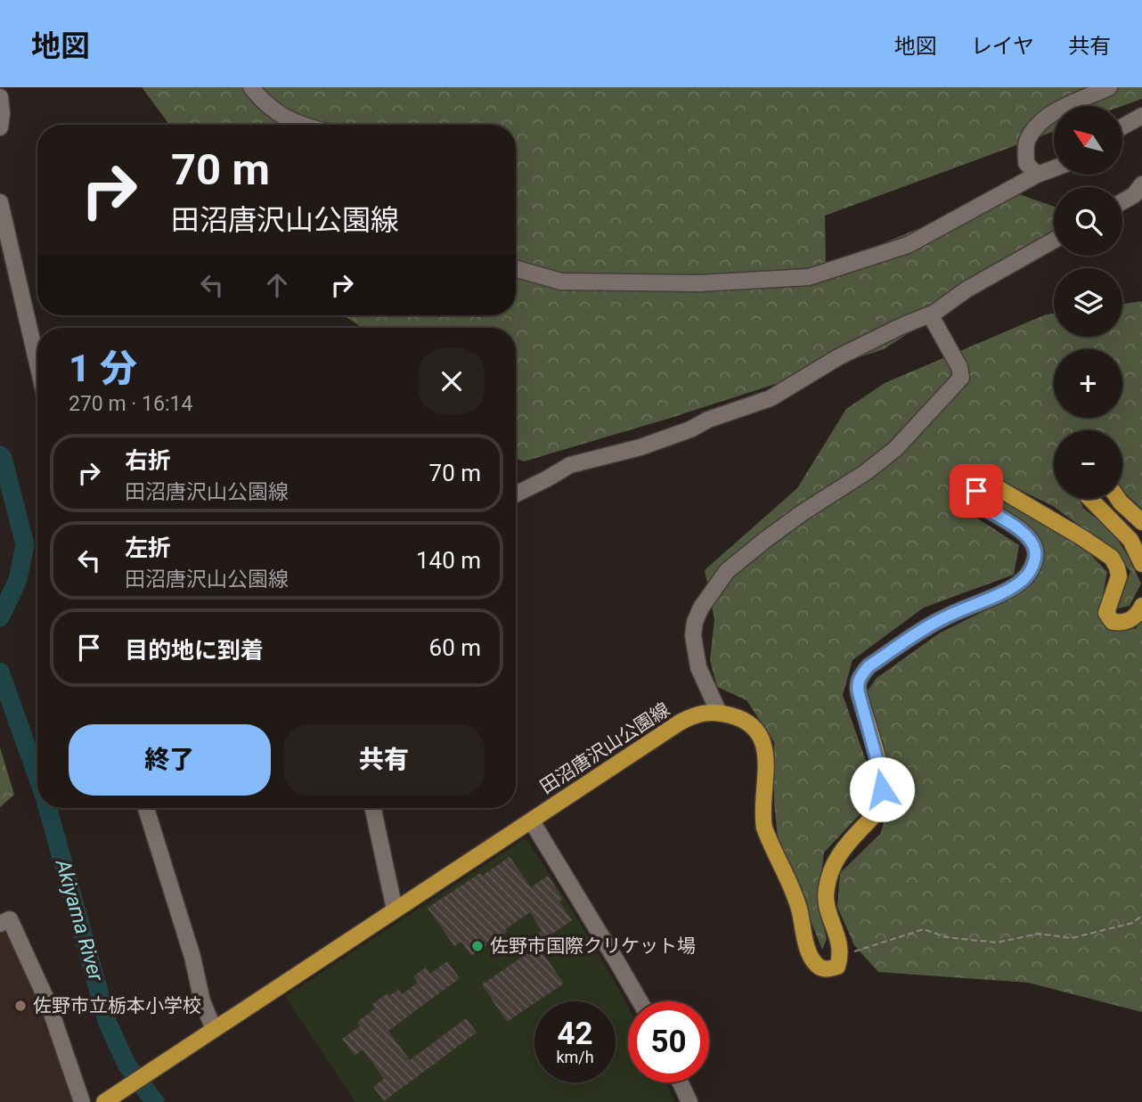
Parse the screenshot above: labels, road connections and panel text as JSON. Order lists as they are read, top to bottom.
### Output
{
  "streets": {
    "main road": ["田沼唐沢山公園線"]
  },
  "water": ["Akiyama River"],
  "places": ["佐野市国際クリケット場", "佐野市立栃本小学校"],
  "north": "top left",
  "page": {
    "header": "地図",
    "nav": ["地図", "レイヤ", "共有"],
    "map_buttons": ["+", "−"],
    "turn": ["70 m", "田沼唐沢山公園線"],
    "heading": ["1 分", "270 m · 16:14"],
    "list": [
      {
        "name": "右折",
        "note": "田沼唐沢山公園線",
        "value": "70 m"
      },
      {
        "name": "左折",
        "note": "田沼唐沢山公園線",
        "value": "140 m"
      },
      {
        "name": "目的地に到着",
        "value": "60 m"
      }
    ],
    "buttons": ["終了", "共有"],
    "speed": "42 km/h",
    "limit": "50"
  }
}
